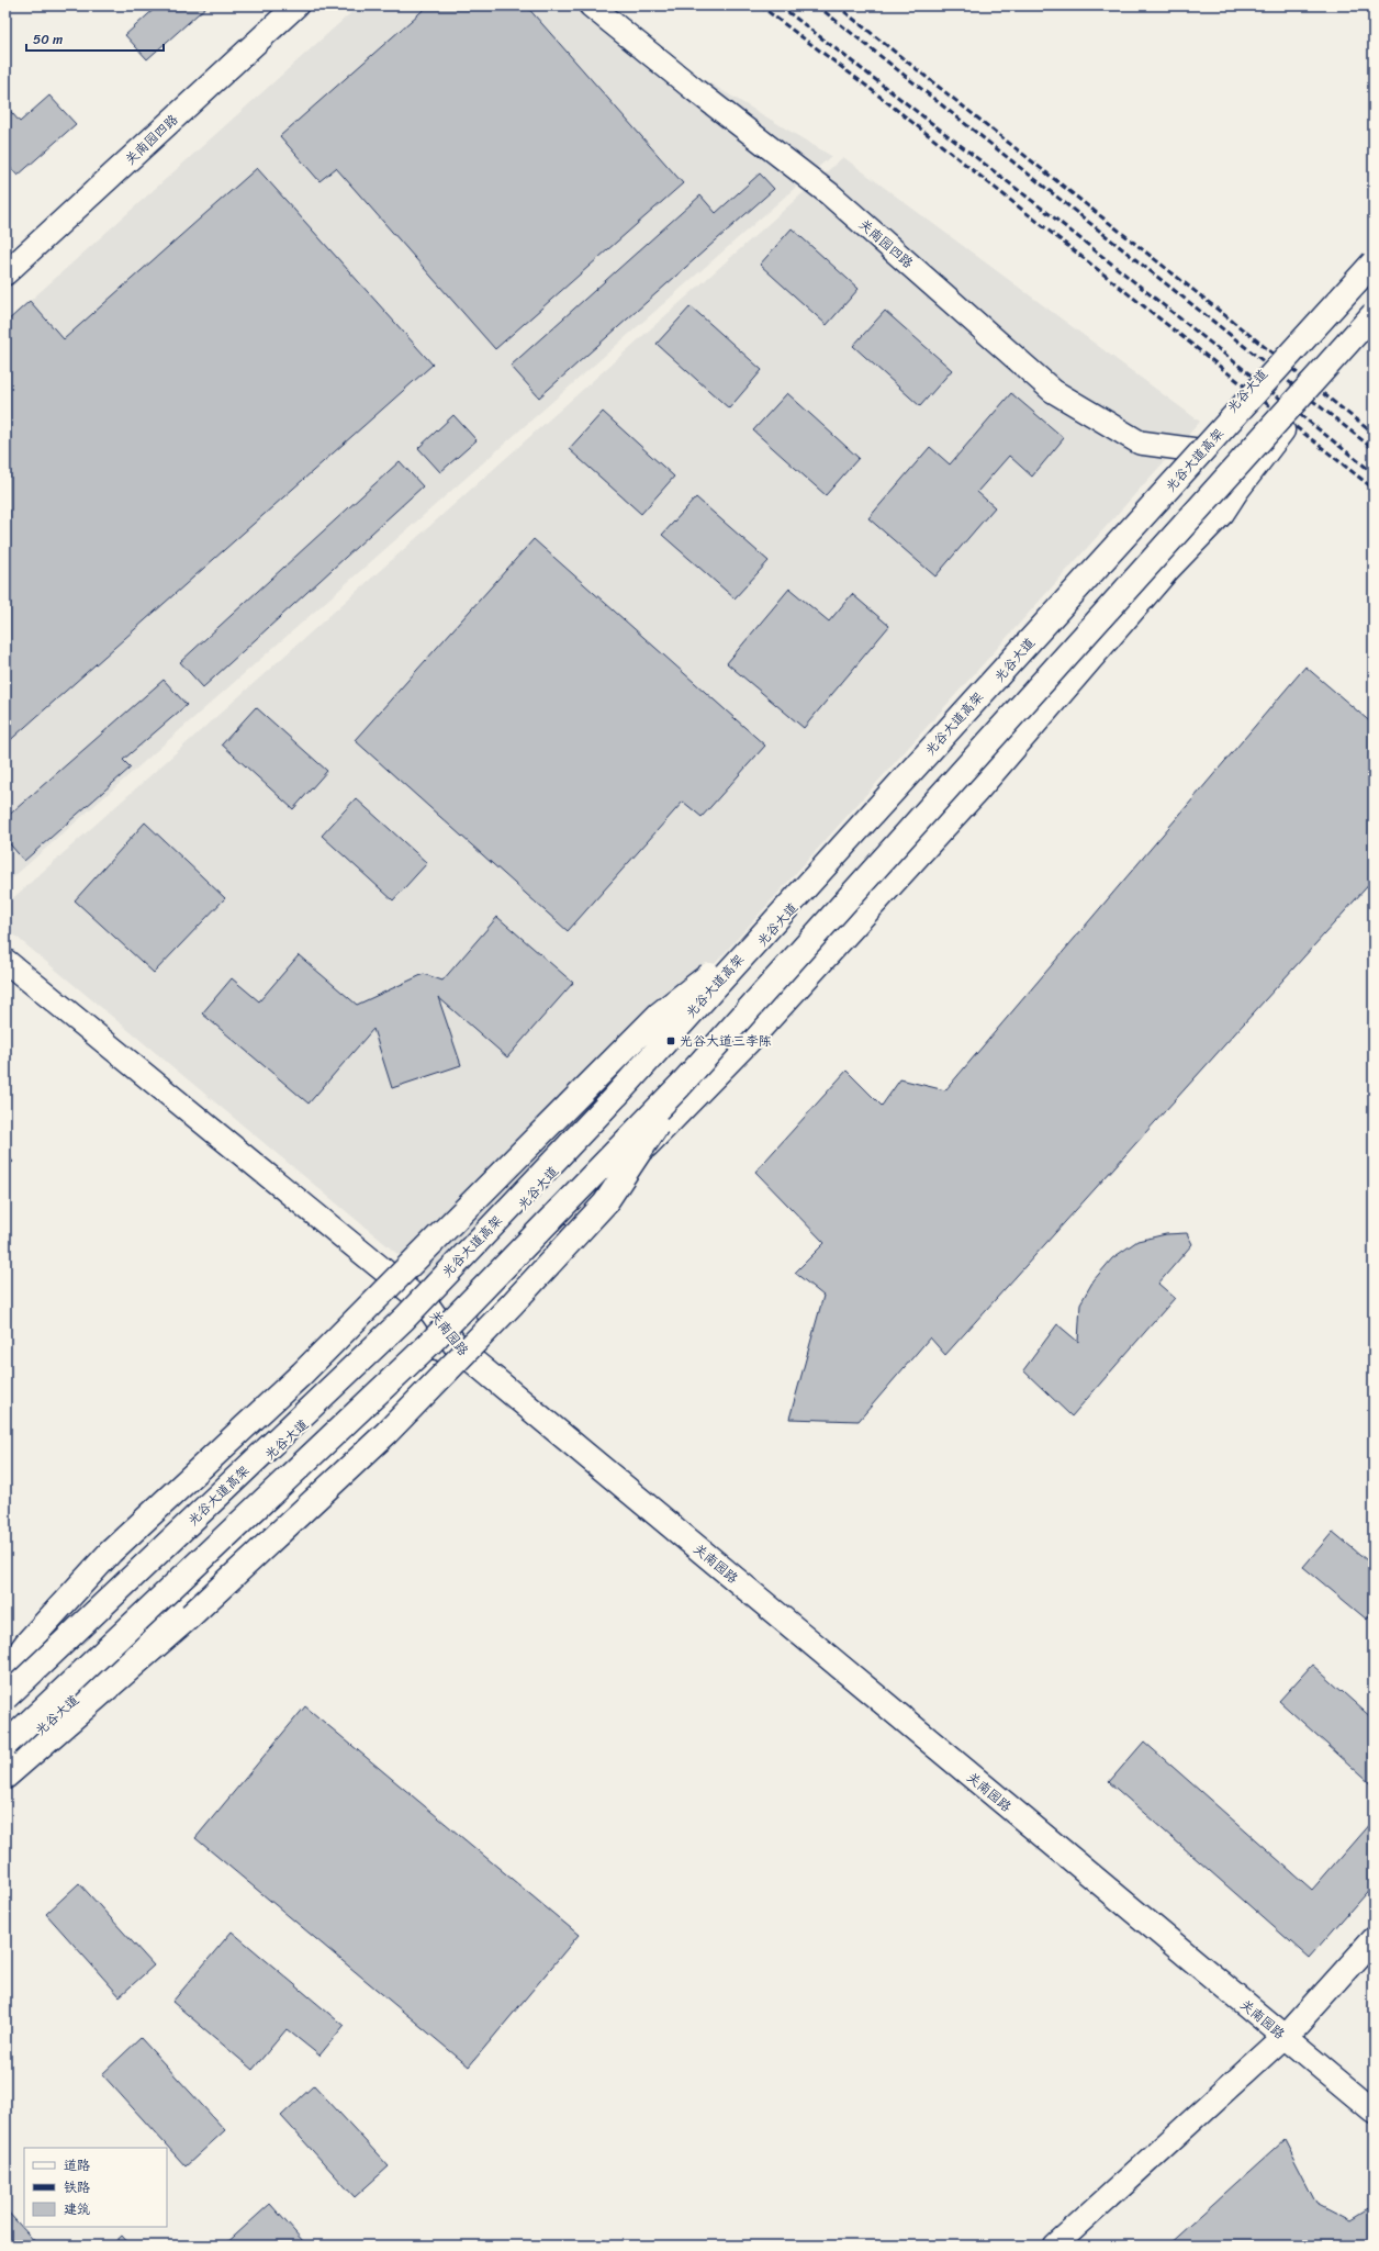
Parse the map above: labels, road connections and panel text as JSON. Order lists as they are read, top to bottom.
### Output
{
  "streets": {
    "main road": ["光谷大道", "光谷大道高架", "关南园路"],
    "street": ["关南园四路"]
  },
  "crossings": [
    ["关南园四路", "光谷大道"],
    ["光谷大道", "关南园路"]
  ],
  "places": {
    "transit": ["光谷大道三李陈"]
  },
  "legend": ["道路", "铁路", "建筑"],
  "scale_bar": "50 m"
}
